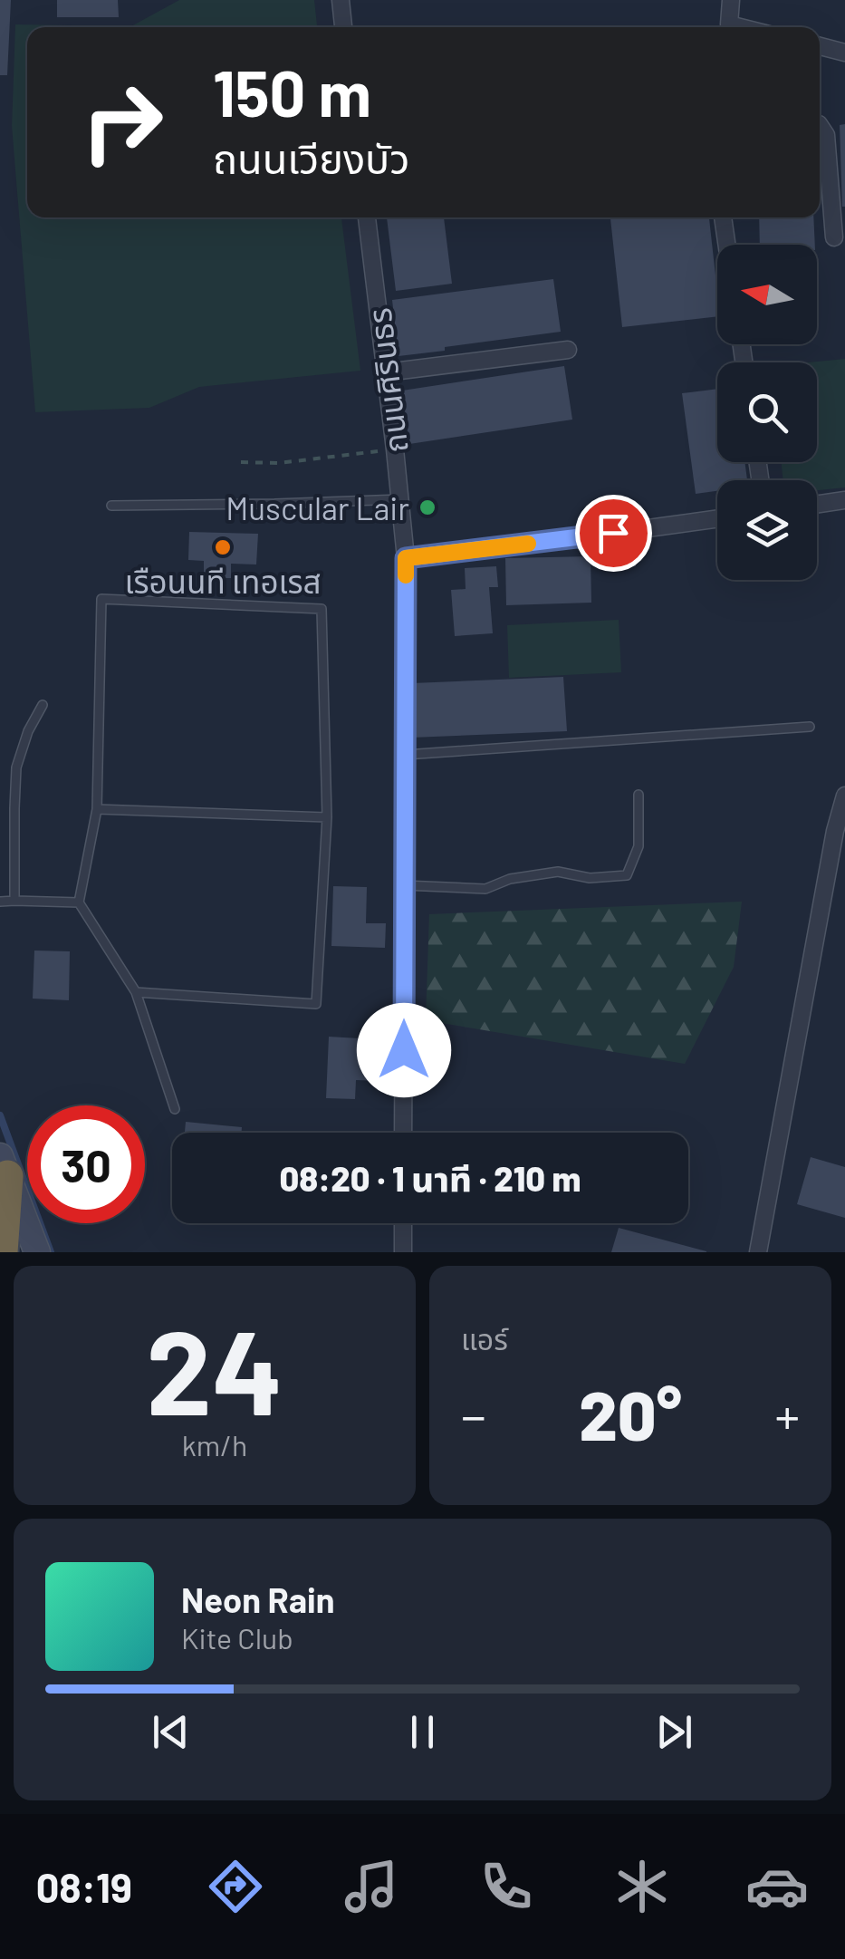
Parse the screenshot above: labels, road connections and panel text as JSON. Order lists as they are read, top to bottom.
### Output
{
  "streets": {
    "street": ["ถนนศิรินธร"]
  },
  "places": ["Muscular Lair", "เรือนนที เทอเรส"],
  "north": "left",
  "page": {
    "turn": ["150 m", "ถนนเวียงบัว"],
    "limit": "30",
    "trip": "08:20 · 1 นาที · 210 m",
    "tile": [
      ["24", "km/h"],
      "แอร์"
    ],
    "heat": ["−", "20°", "+"],
    "song": ["Neon Rain", "Kite Club"],
    "tabs": "08:19"
  }
}
